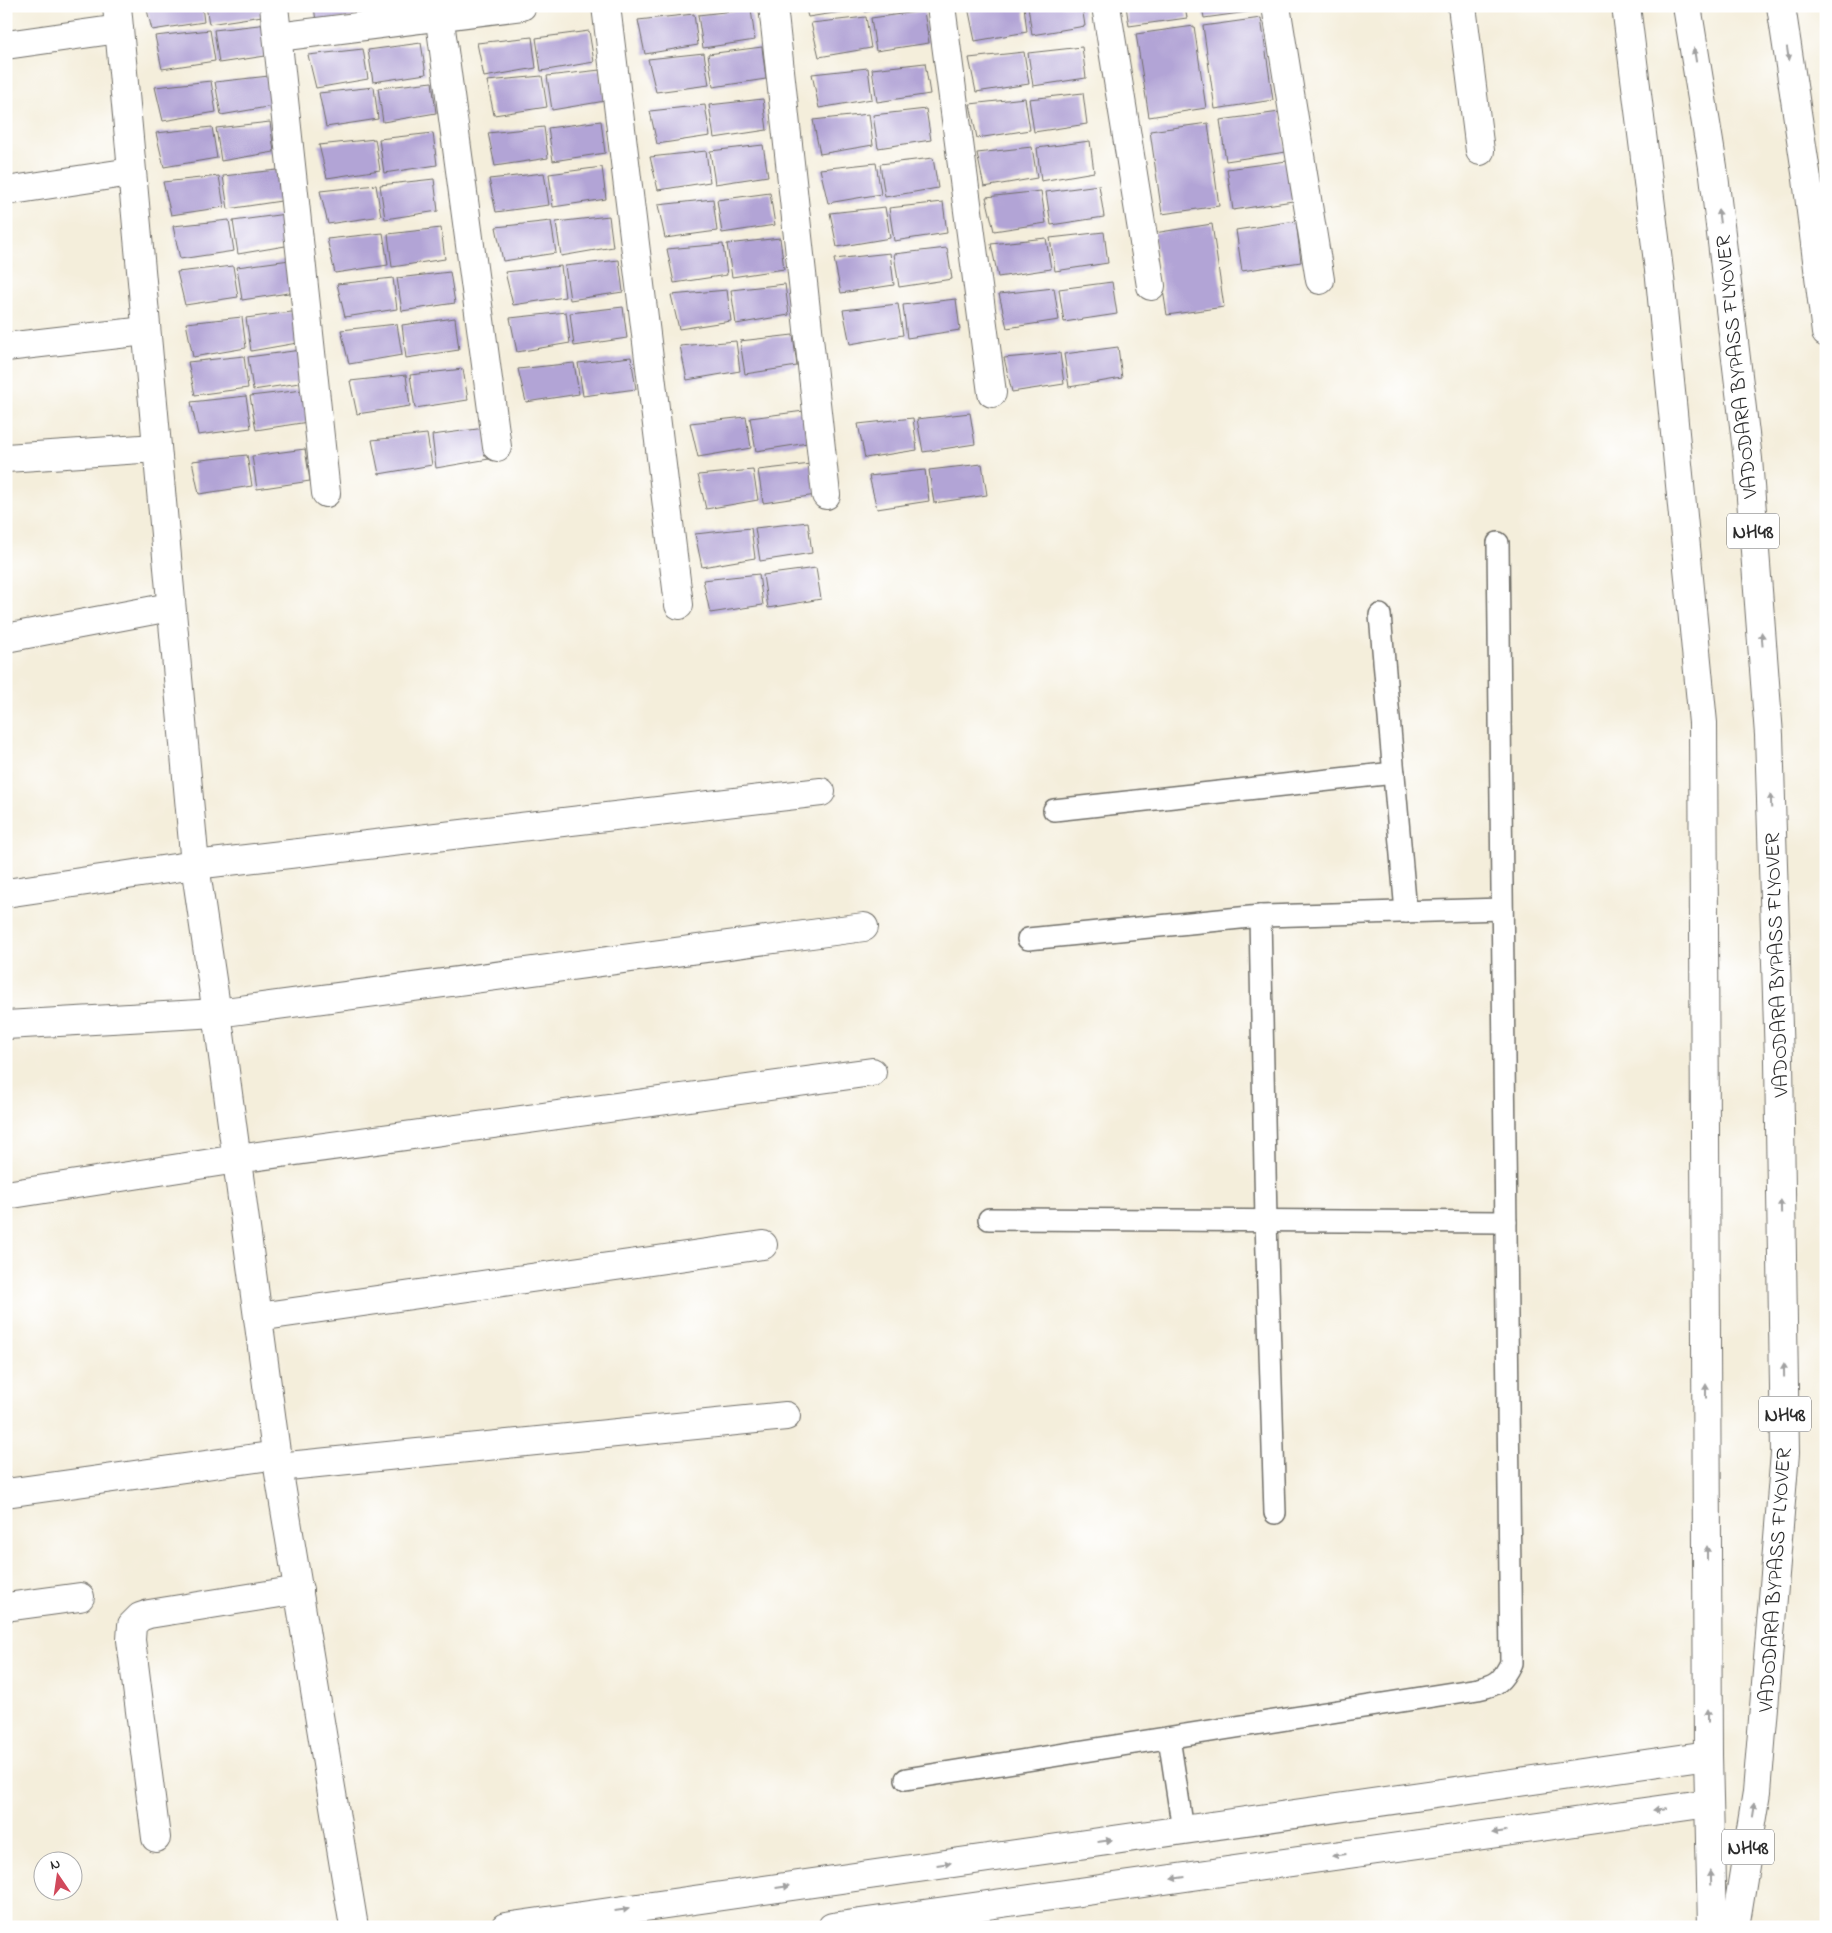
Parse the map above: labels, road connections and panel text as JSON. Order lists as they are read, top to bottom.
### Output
{
  "streets": {
    "main road": ["VADODARA BYPASS FLYOVER", "NH48"]
  },
  "north": "top"
}
